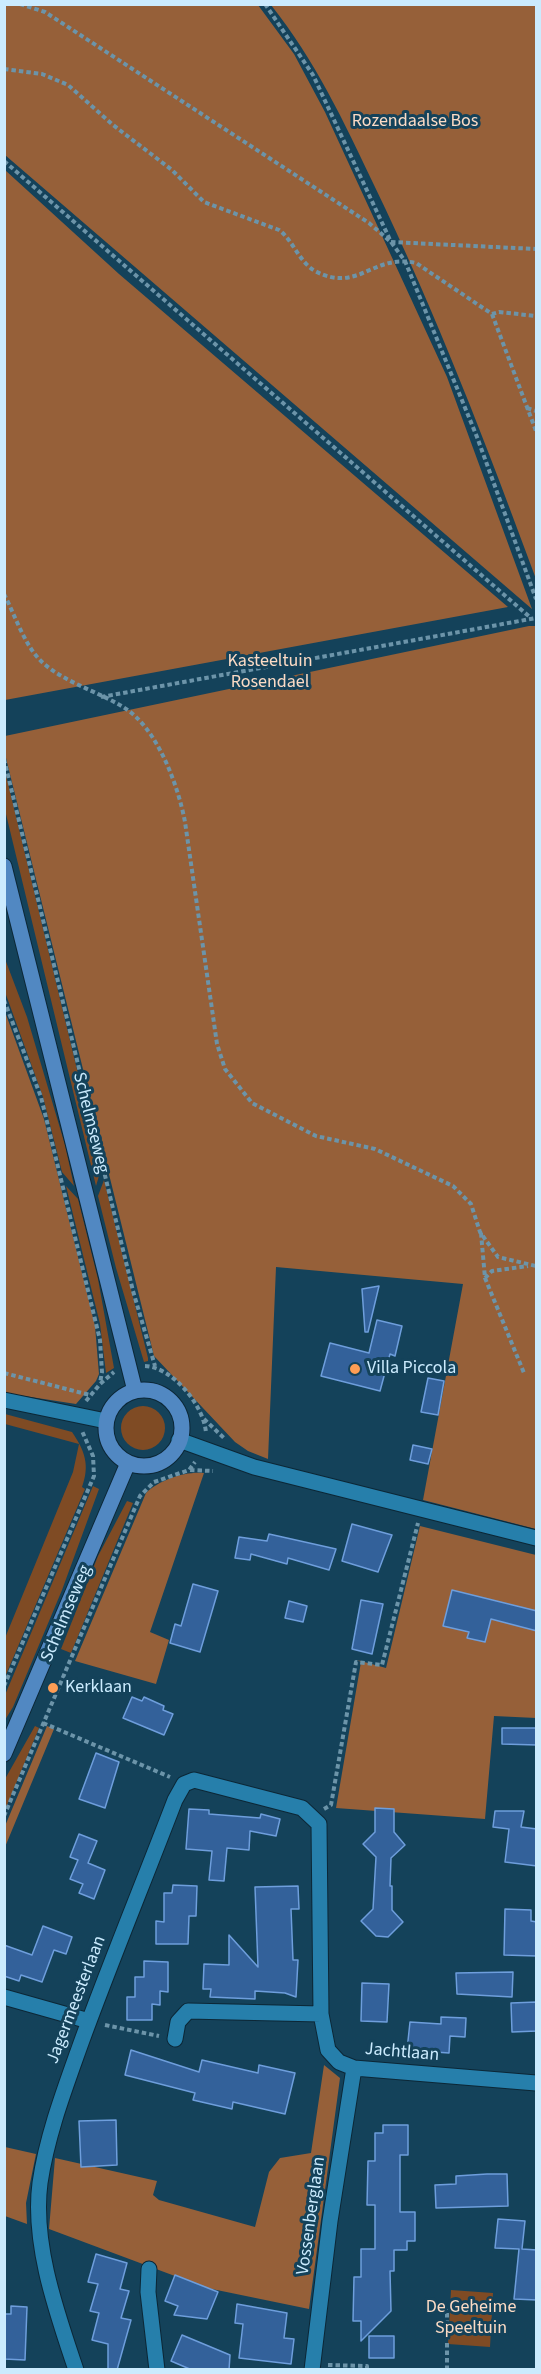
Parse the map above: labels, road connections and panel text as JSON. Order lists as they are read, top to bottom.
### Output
{
  "streets": {
    "main road": ["Schelmseweg"],
    "street": ["Jagermeesterlaan", "Jachtlaan", "Vossenberglaan"]
  },
  "crossings": [
    ["Jachtlaan", "Vossenberglaan"]
  ],
  "parks": ["Rozendaalse Bos", "Kasteeltuin Rosendael", "De Geheime Speeltuin"],
  "places": ["Villa Piccola", "Kerklaan"]
}
